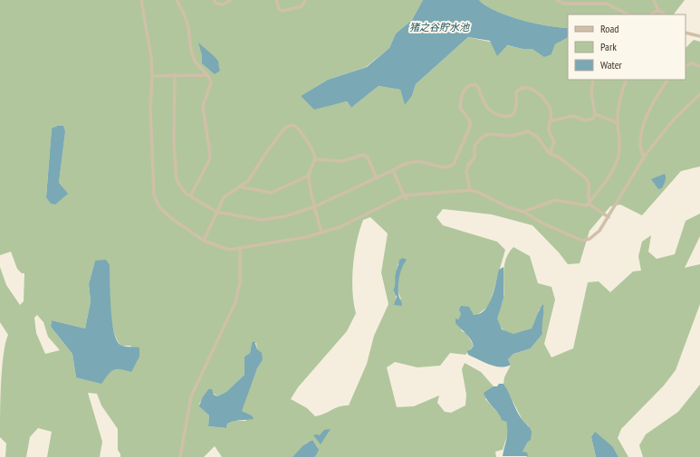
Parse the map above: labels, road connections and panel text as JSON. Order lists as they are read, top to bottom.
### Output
{
  "water": ["猪之谷貯水池"],
  "legend": ["Road", "Park", "Water"]
}
